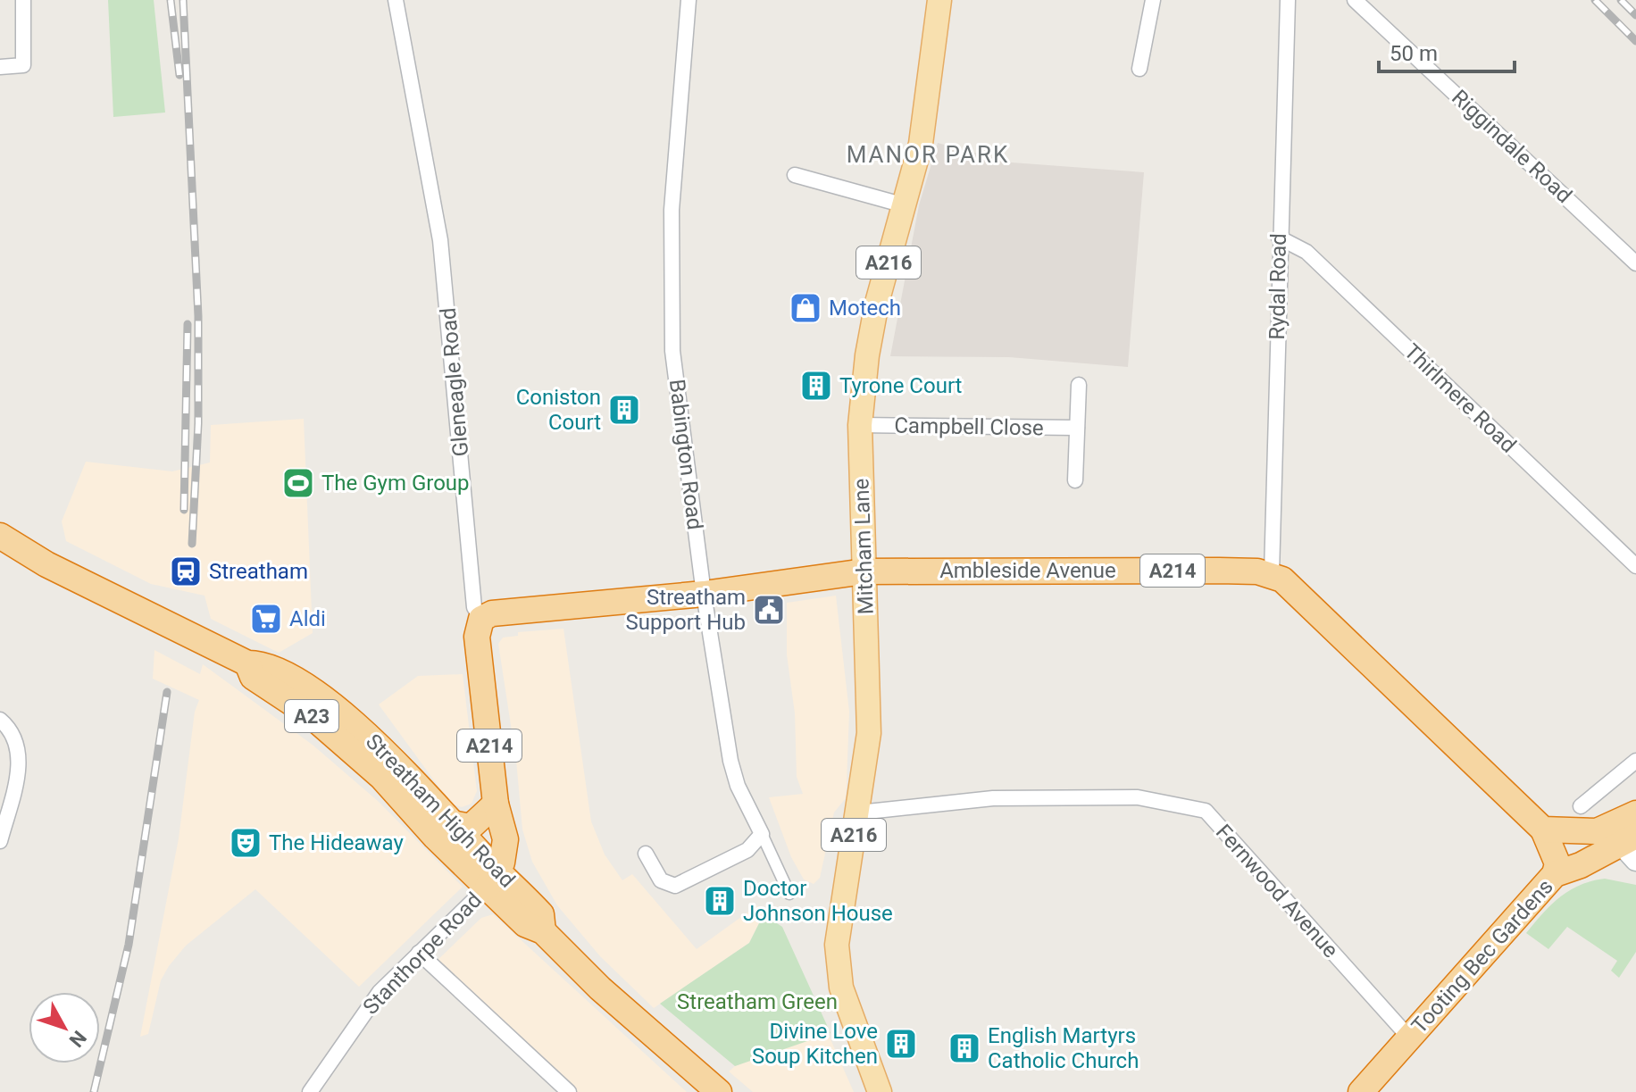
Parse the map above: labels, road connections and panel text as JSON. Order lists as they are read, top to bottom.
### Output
{
  "streets": {
    "highway": [
      "Gleneagle Road",
      "Ambleside Avenue",
      "A214",
      "A23",
      "Streatham High Road",
      "Tooting Bec Gardens"
    ],
    "main road": ["A216", "Mitcham Lane"],
    "street": [
      "Riggindale Road",
      "Rydal Road",
      "Thirlmere Road",
      "Campbell Close",
      "Babington Road",
      "Fernwood Avenue",
      "Stanthorpe Road"
    ]
  },
  "crossings": [
    ["Rydal Road", "Thirlmere Road"],
    ["Rydal Road", "Ambleside Avenue"],
    ["Gleneagle Road", "Ambleside Avenue"],
    ["Gleneagle Road", "Streatham High Road"],
    ["Gleneagle Road", "Stanthorpe Road"],
    ["Campbell Close", "Mitcham Lane"],
    ["Babington Road", "Ambleside Avenue"],
    ["Mitcham Lane", "Ambleside Avenue"],
    ["Mitcham Lane", "Fernwood Avenue"],
    ["Streatham High Road", "Stanthorpe Road"],
    ["Fernwood Avenue", "Tooting Bec Gardens"]
  ],
  "districts": ["MANOR PARK"],
  "parks": ["Streatham Green"],
  "places": {
    "shop": ["Motech"],
    "building": [
      "Tyrone Court",
      "Coniston Court",
      "Doctor Johnson House",
      "Divine Love Soup Kitchen",
      "English Martyrs Catholic Church"
    ],
    "sports": ["The Gym Group"],
    "station": ["Streatham"],
    "public building": ["Streatham Support Hub"],
    "supermarket": ["Aldi"],
    "theatre": ["The Hideaway"]
  },
  "scale_bar": "50 m",
  "north": "bottom right"
}
